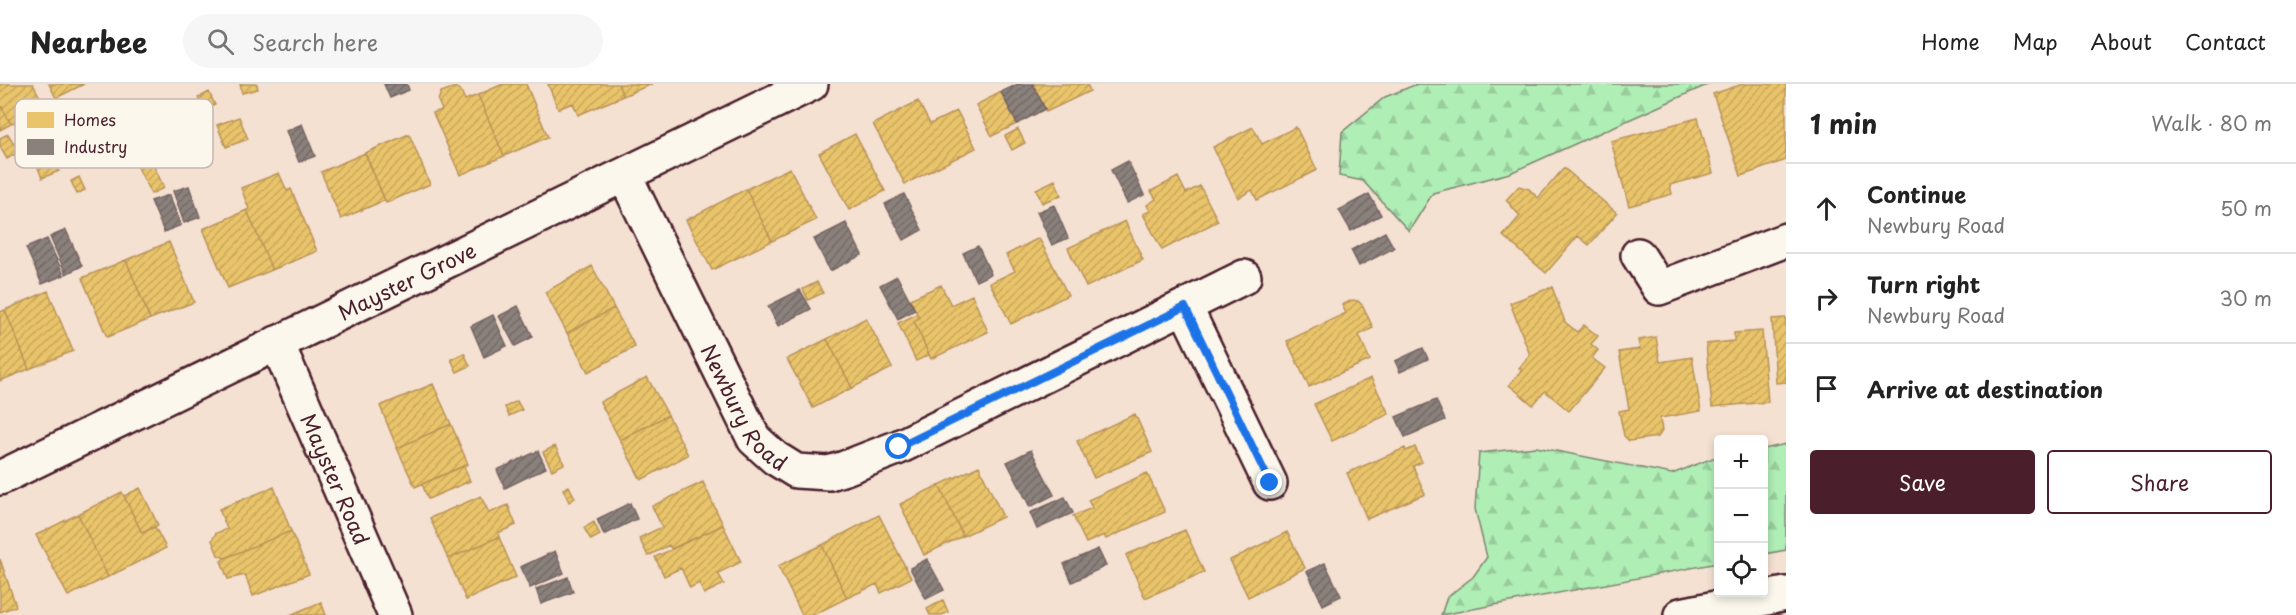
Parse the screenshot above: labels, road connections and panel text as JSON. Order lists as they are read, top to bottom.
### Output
{
  "streets": {
    "street": ["Mayster Grove", "Newbury Road", "Mayster Road"]
  },
  "crossings": [
    ["Mayster Grove", "Newbury Road"],
    ["Mayster Grove", "Mayster Road"]
  ],
  "legend": ["Homes", "Industry"],
  "page": {
    "header": "Nearbee",
    "search": "Search here",
    "nav": [
      "Home",
      "Map",
      "About",
      "Contact"
    ],
    "heading": ["1 min", "Walk · 80 m"],
    "list": [
      ["Continue", "Newbury Road", "50 m"],
      ["Turn right", "Newbury Road", "30 m"],
      "Arrive at destination"
    ],
    "buttons": ["Save", "Share"],
    "map_buttons": ["+", "−"]
  }
}
